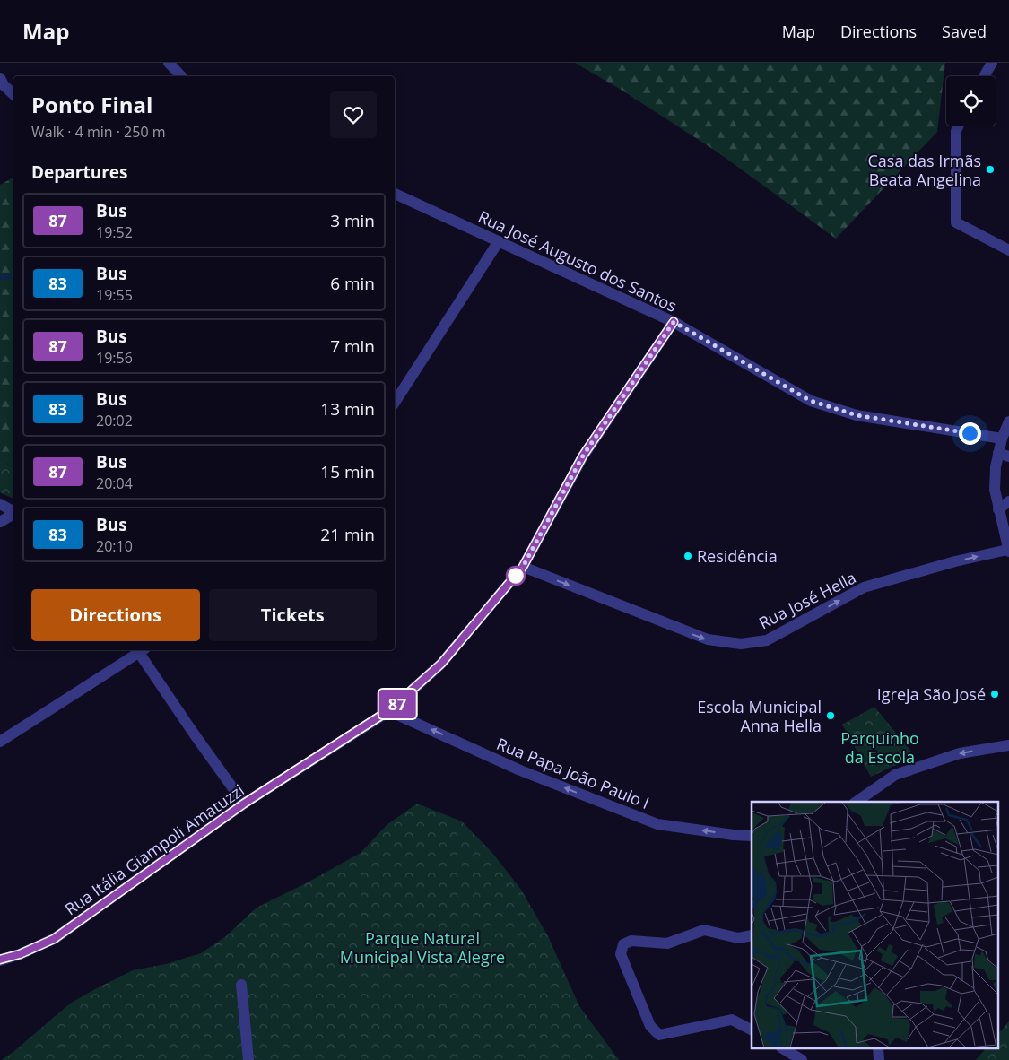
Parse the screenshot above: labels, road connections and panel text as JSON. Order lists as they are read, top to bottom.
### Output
{
  "streets": {
    "street": [
      "Rua José Augusto dos Santos",
      "Rua José Hella",
      "Rua Papa João Paulo I",
      "Rua Itália Giampoli Amatuzzi"
    ]
  },
  "crossings": [
    ["Rua José Augusto dos Santos", "Rua Itália Giampoli Amatuzzi"],
    ["Rua José Hella", "Rua Itália Giampoli Amatuzzi"],
    ["Rua Papa João Paulo I", "Rua Itália Giampoli Amatuzzi"]
  ],
  "one_way": ["Rua José Hella", "Rua Papa João Paulo I"],
  "parks": ["Parquinho da Escola", "Parque Natural Municipal Vista Alegre"],
  "places": [
    "Casa das Irmãs Beata Angelina",
    "Residência",
    "Igreja São José",
    "Escola Municipal Anna Hella"
  ],
  "lines": ["bus line 87"],
  "page": {
    "header": "Map",
    "nav": ["Map", "Directions", "Saved"],
    "on_map": "87",
    "heading": [
      ["Ponto Final", "Walk · 4 min · 250 m"],
      "Departures"
    ],
    "list": [
      {
        "mark": "87",
        "name": "Bus",
        "note": "19:52",
        "value": "3 min"
      },
      {
        "mark": "83",
        "name": "Bus",
        "note": "19:55",
        "value": "6 min"
      },
      {
        "mark": "87",
        "name": "Bus",
        "note": "19:56",
        "value": "7 min"
      },
      {
        "mark": "83",
        "name": "Bus",
        "note": "20:02",
        "value": "13 min"
      },
      {
        "mark": "87",
        "name": "Bus",
        "note": "20:04",
        "value": "15 min"
      },
      {
        "mark": "83",
        "name": "Bus",
        "note": "20:10",
        "value": "21 min"
      }
    ],
    "buttons": ["Directions", "Tickets"]
  }
}
